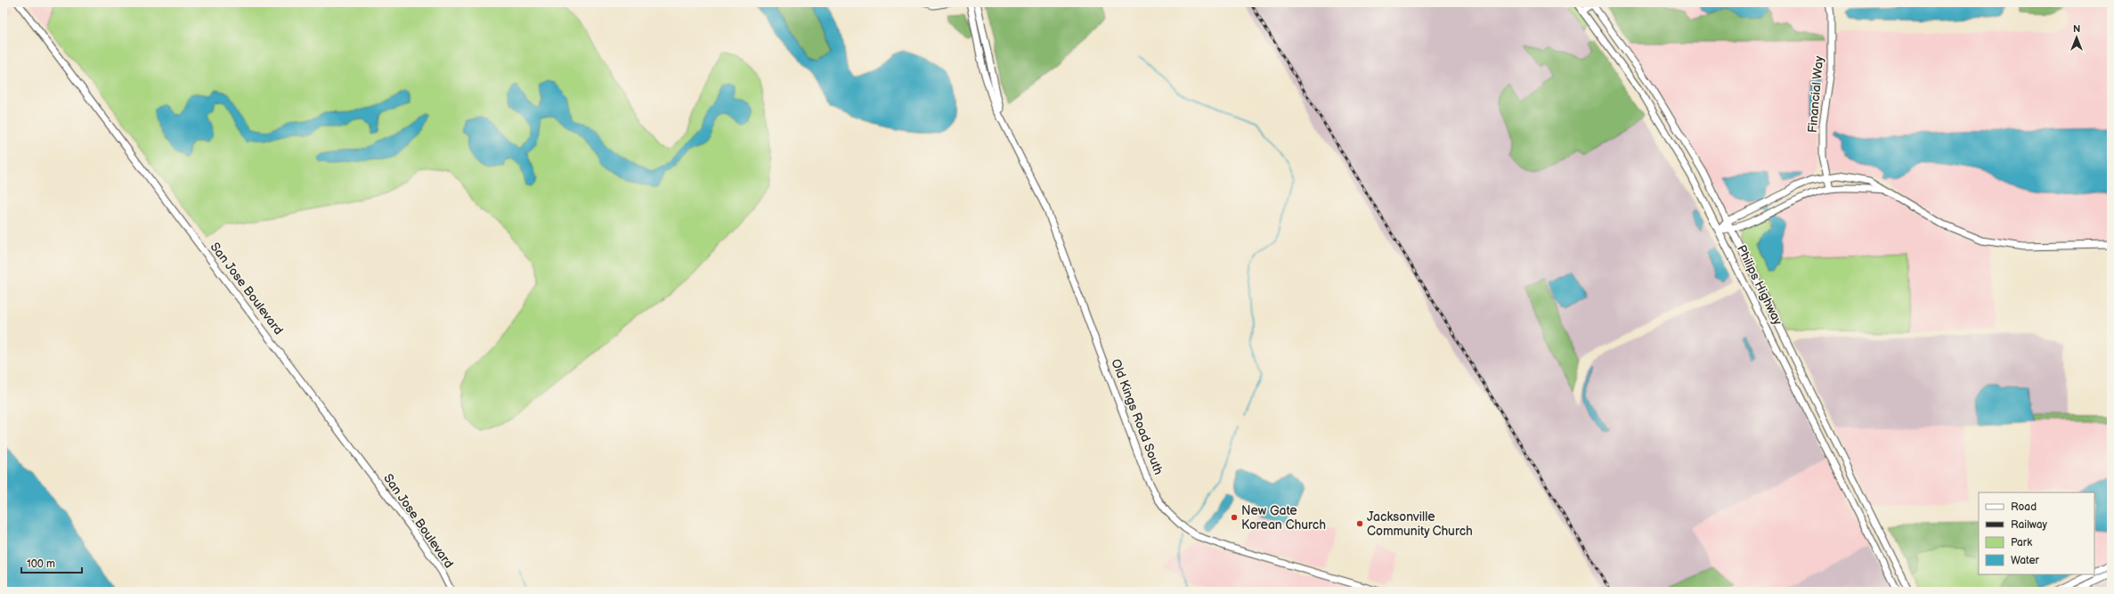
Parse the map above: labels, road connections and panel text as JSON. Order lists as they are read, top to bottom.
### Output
{
  "streets": {
    "main road": [
      "Financial Way",
      "Philips Highway",
      "San Jose Boulevard",
      "Old Kings Road South"
    ]
  },
  "places": ["New Gate Korean Church", "Jacksonville Community Church"],
  "legend": [
    "Road",
    "Railway",
    "Park",
    "Water"
  ],
  "scale_bar": "100 m",
  "north": "top"
}
